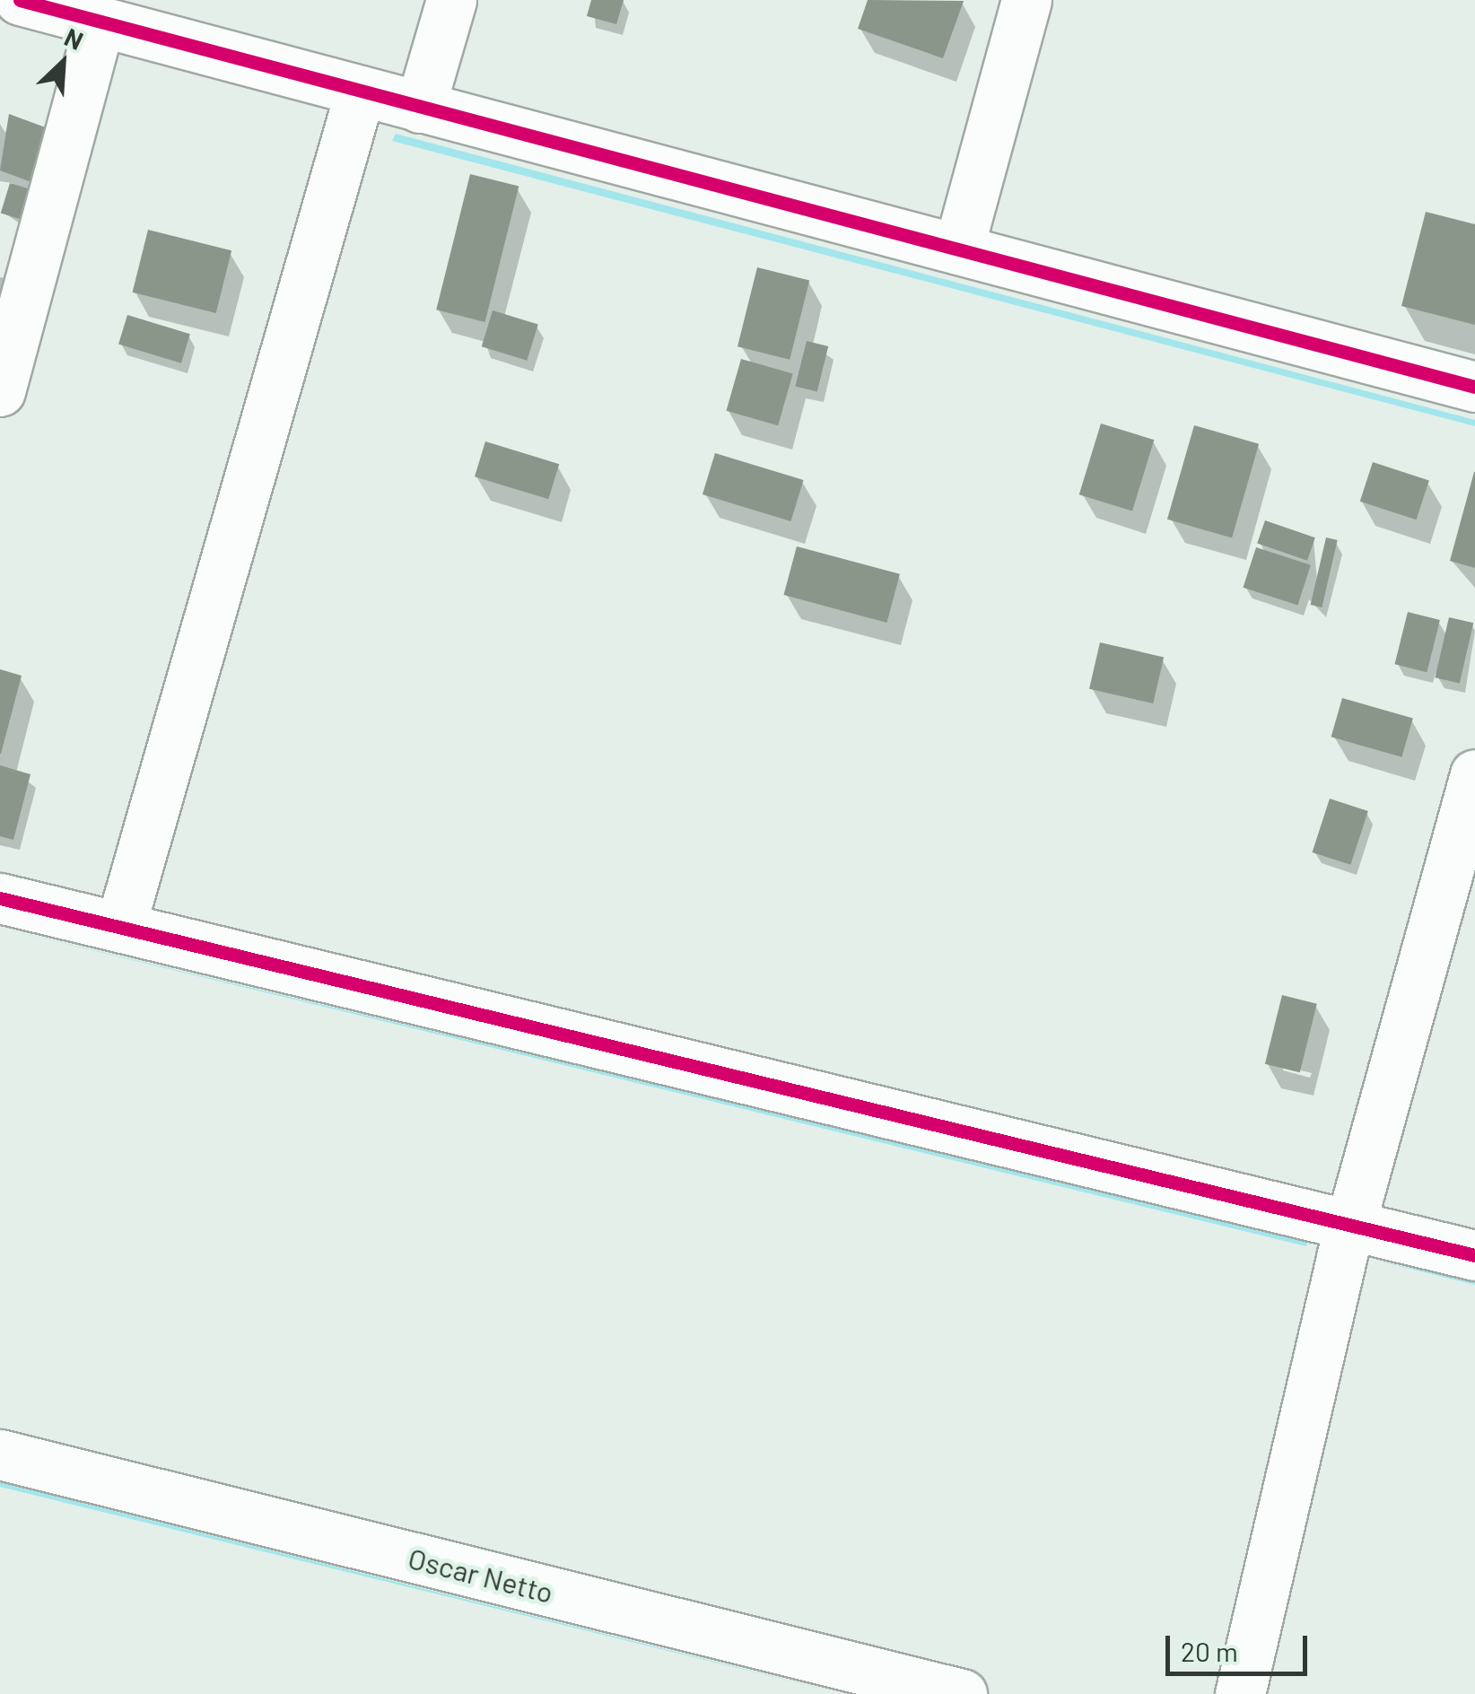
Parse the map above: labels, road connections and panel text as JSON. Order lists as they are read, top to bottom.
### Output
{
  "streets": {
    "street": ["Oscar Netto"]
  },
  "scale_bar": "20 m",
  "north": "top right"
}
